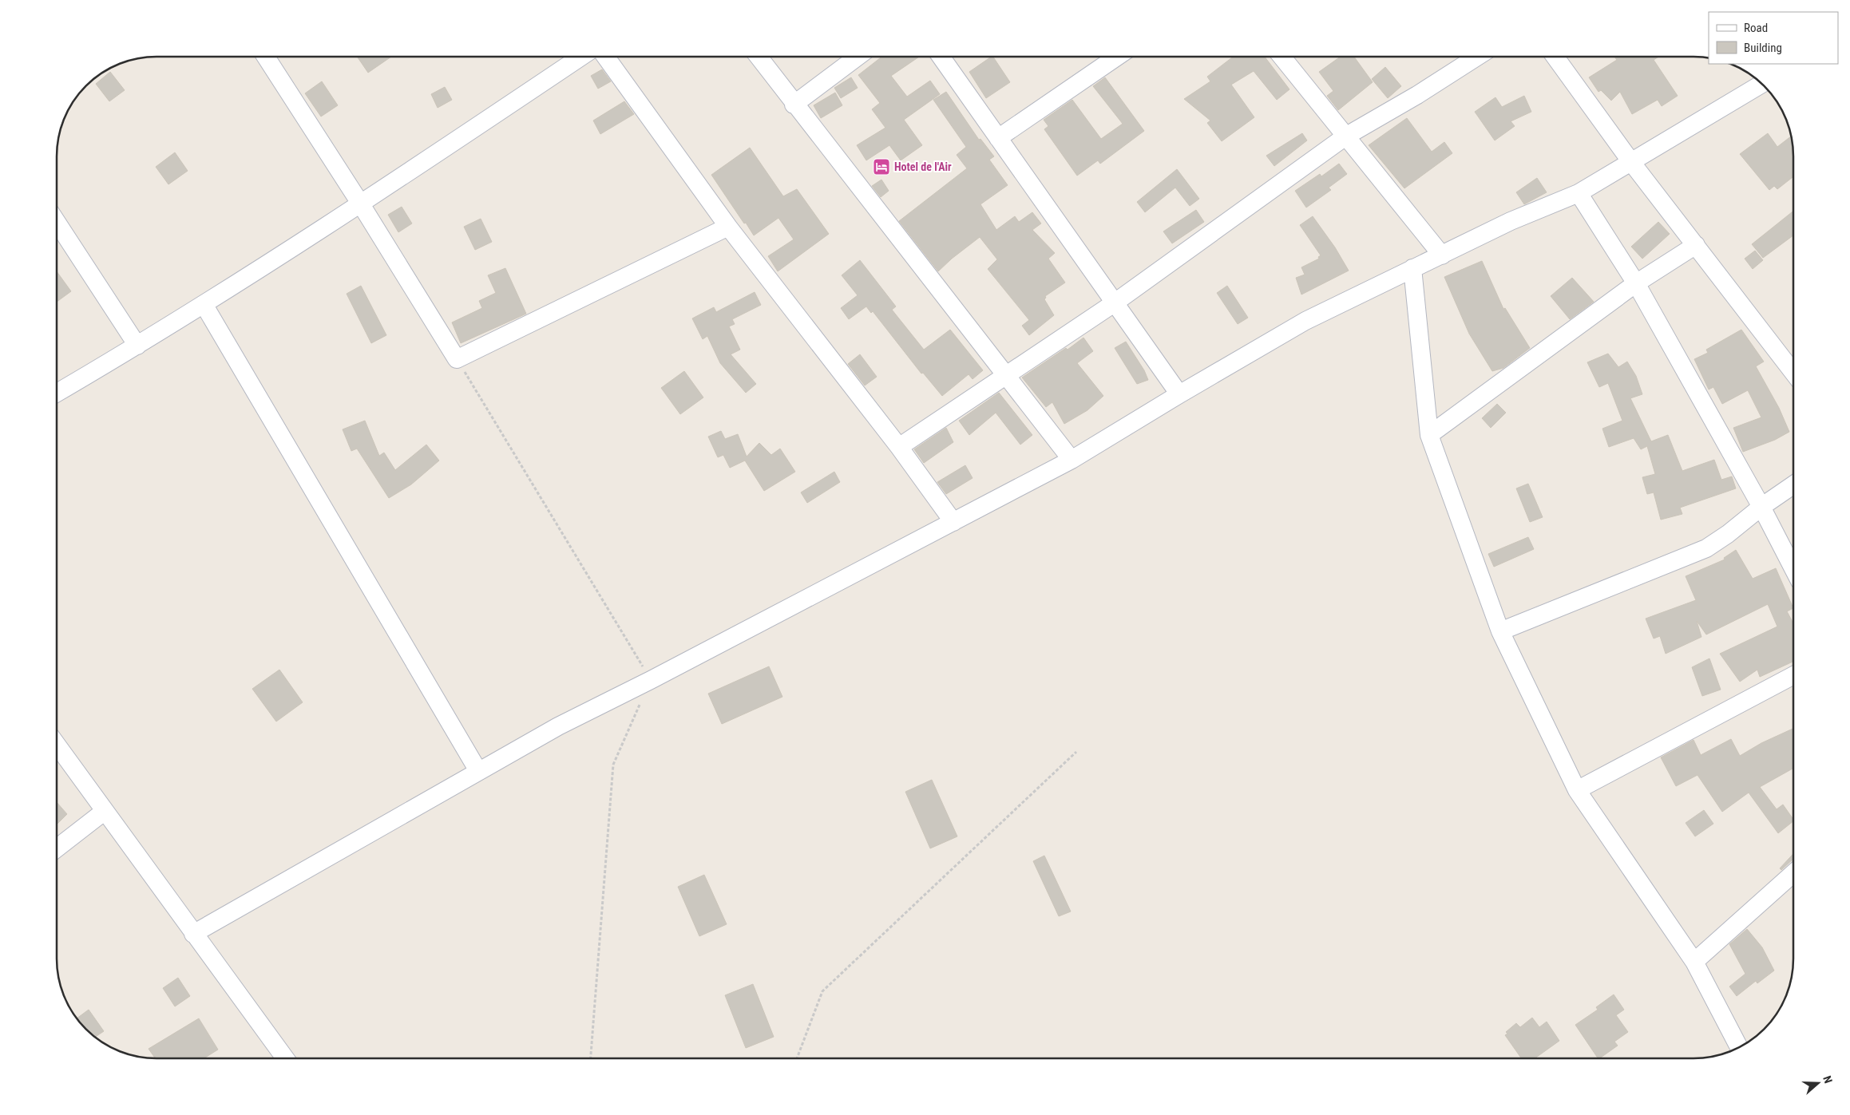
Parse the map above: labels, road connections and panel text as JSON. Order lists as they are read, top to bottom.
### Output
{
  "places": {
    "hotel": ["Hotel de l'Air"]
  },
  "legend": ["Road", "Building"],
  "north": "right"
}
